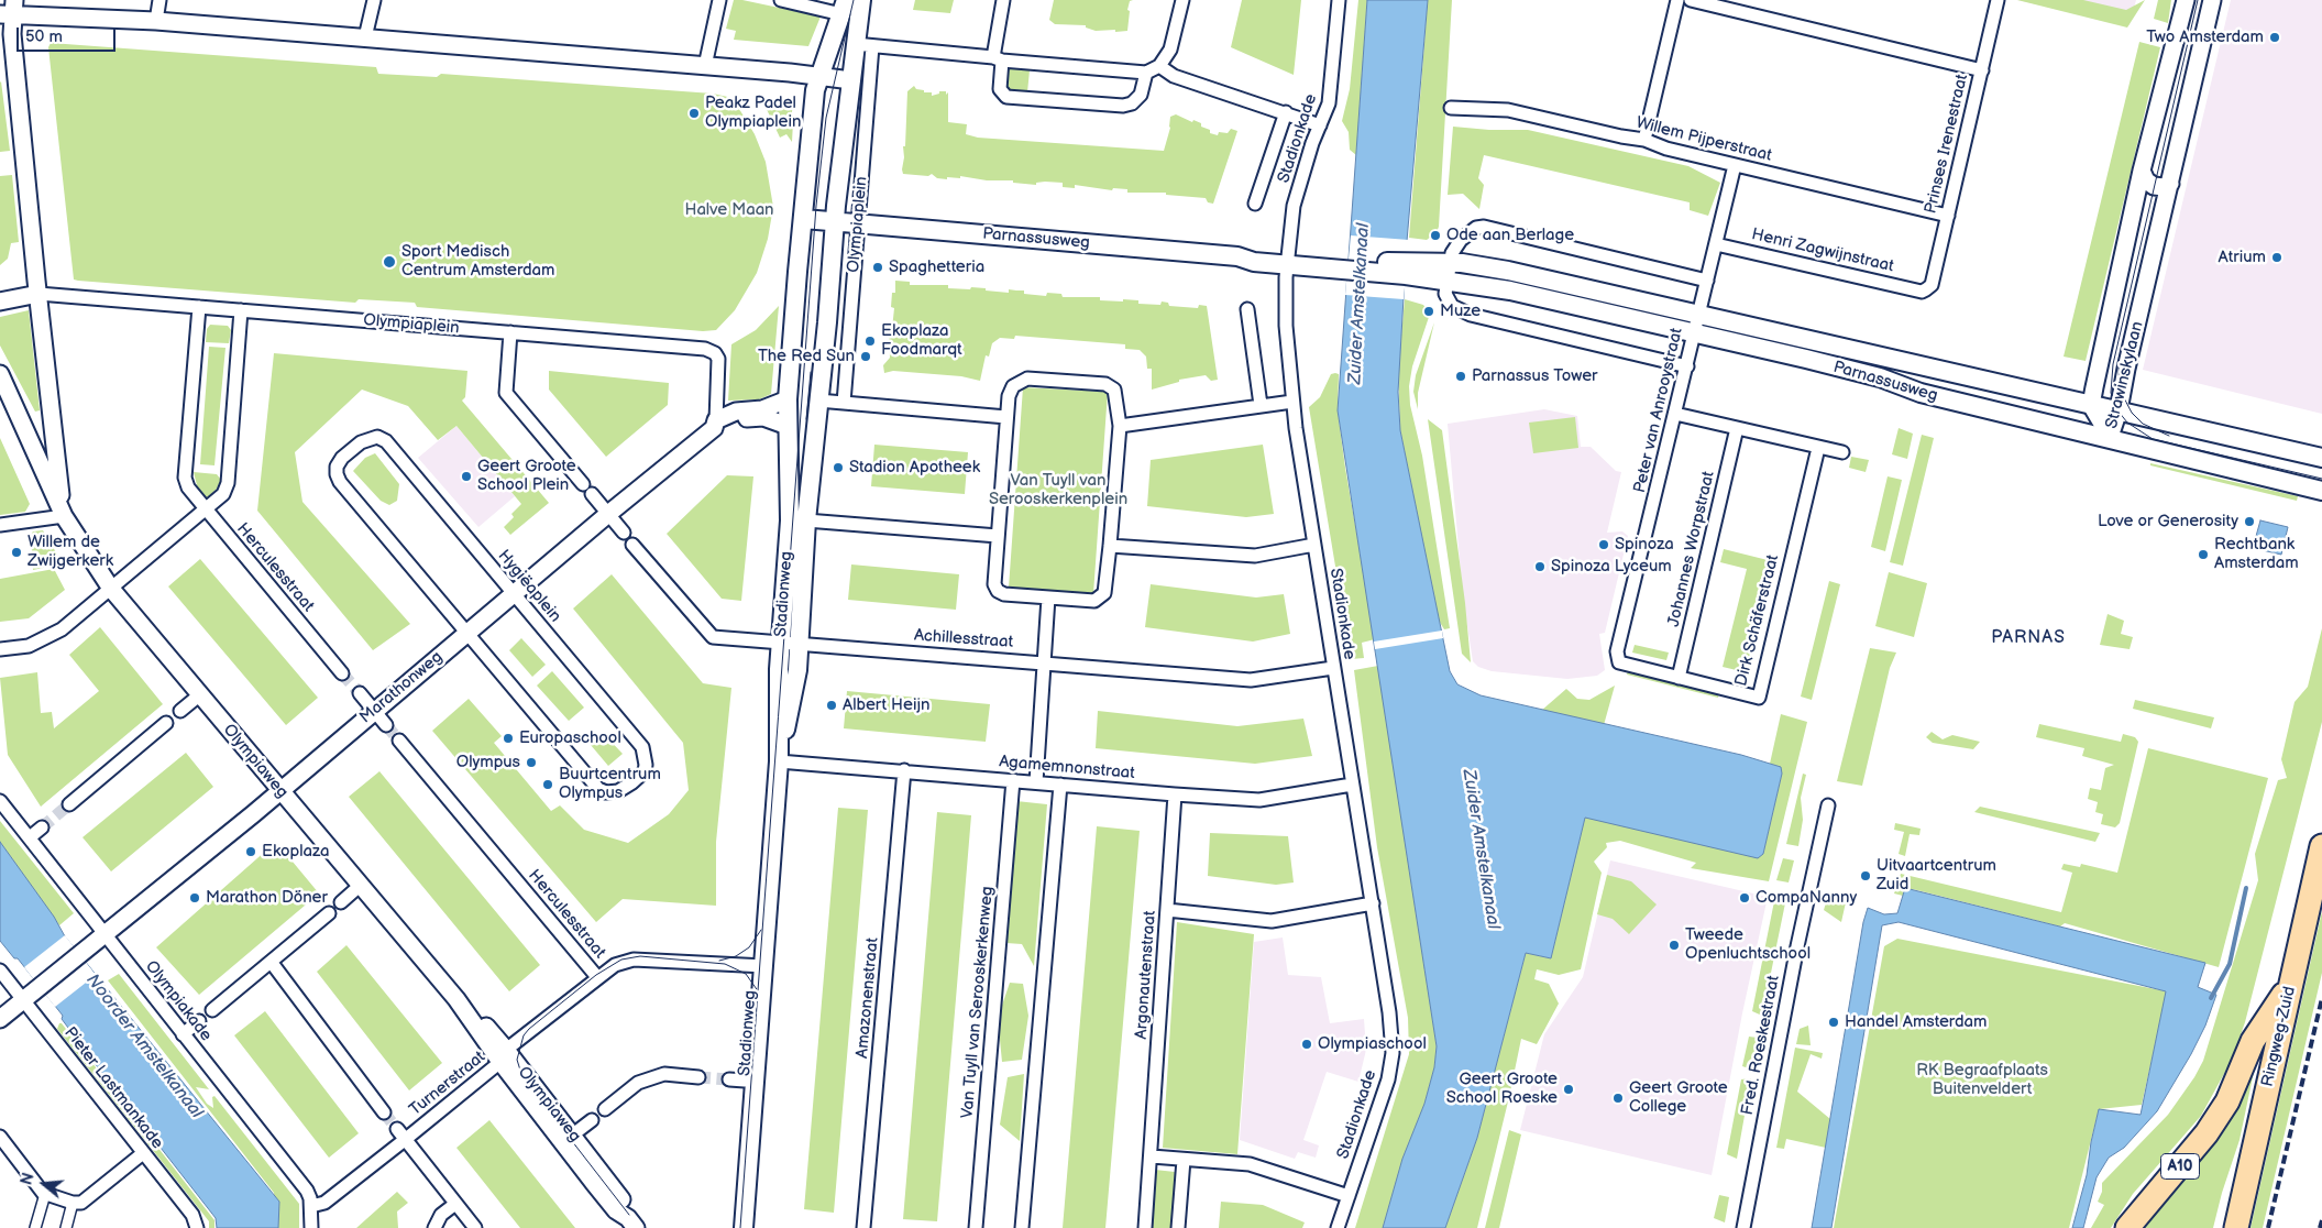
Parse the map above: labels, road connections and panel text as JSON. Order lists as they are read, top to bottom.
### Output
{
  "streets": {
    "highway": ["Ringweg-Zuid", "A10"],
    "main road": ["Olympiaplein", "Parnassusweg", "Stadionweg"],
    "street": [
      "Stadionkade",
      "Willem Pijperstraat",
      "Prinses Irenestraat",
      "Henri Zagwijnstraat",
      "Strawinskylaan",
      "Peter van Anrooystraat",
      "Johannes Worpstraat",
      "Herculesstraat",
      "Hygiëaplein",
      "Dirk Schäferstraat",
      "Achillesstraat",
      "Marathonweg",
      "Olympiaweg",
      "Agamemnonstraat",
      "Argonautenstraat",
      "Amazonenstraat",
      "Olympiakade",
      "Van Tuyll van Serooskerkenweg",
      "Fred. Roeskestraat",
      "Turnerstraat",
      "Pieter Lastmankade"
    ]
  },
  "crossings": [
    ["Stadionkade", "Parnassusweg"],
    ["Stadionkade", "Achillesstraat"],
    ["Stadionkade", "Agamemnonstraat"],
    ["Willem Pijperstraat", "Prinses Irenestraat"],
    ["Willem Pijperstraat", "Peter van Anrooystraat"],
    ["Prinses Irenestraat", "Henri Zagwijnstraat"],
    ["Olympiaplein", "Parnassusweg"],
    ["Olympiaplein", "Herculesstraat"],
    ["Olympiaplein", "Stadionweg"],
    ["Olympiaplein", "Marathonweg"],
    ["Parnassusweg", "Strawinskylaan"],
    ["Parnassusweg", "Peter van Anrooystraat"],
    ["Henri Zagwijnstraat", "Peter van Anrooystraat"],
    ["Peter van Anrooystraat", "Dirk Schäferstraat"],
    ["Johannes Worpstraat", "Dirk Schäferstraat"],
    ["Herculesstraat", "Stadionweg"],
    ["Herculesstraat", "Turnerstraat"],
    ["Hygiëaplein", "Marathonweg"],
    ["Stadionweg", "Achillesstraat"],
    ["Stadionweg", "Agamemnonstraat"],
    ["Marathonweg", "Olympiaweg"],
    ["Marathonweg", "Olympiakade"],
    ["Marathonweg", "Pieter Lastmankade"],
    ["Olympiaweg", "Turnerstraat"],
    ["Agamemnonstraat", "Argonautenstraat"],
    ["Agamemnonstraat", "Amazonenstraat"],
    ["Agamemnonstraat", "Van Tuyll van Serooskerkenweg"],
    ["Olympiakade", "Turnerstraat"],
    ["Ringweg-Zuid", "A10"]
  ],
  "districts": ["PARNAS"],
  "water": ["Zuider Amstelkanaal", "Noorder Amstelkanaal"],
  "parks": ["Halve Maan", "Van Tuyll van Serooskerkenplein", "RK Begraafplaats Buitenveldert"],
  "places": [
    "Two Amsterdam",
    "Peakz Padel Olympiaplein",
    "Ode aan Berlage",
    "Atrium",
    "Sport Medisch Centrum Amsterdam",
    "Spaghetteria",
    "Muze",
    "Ekoplaza Foodmarqt",
    "The Red Sun",
    "Parnassus Tower",
    "Stadion Apotheek",
    "Geert Groote School Plein",
    "Love or Generosity",
    "Spinoza",
    "Willem de Zwijgerkerk",
    "Rechtbank Amsterdam",
    "Spinoza Lyceum",
    "Albert Heijn",
    "Europaschool",
    "Olympus",
    "Buurtcentrum Olympus",
    "Ekoplaza",
    "Uitvaartcentrum Zuid",
    "Marathon Döner",
    "CompaNanny",
    "Tweede Openluchtschool",
    "Handel Amsterdam",
    "Olympiaschool",
    "Geert Groote School Roeske",
    "Geert Groote College"
  ],
  "scale_bar": "50 m",
  "north": "left"
}
